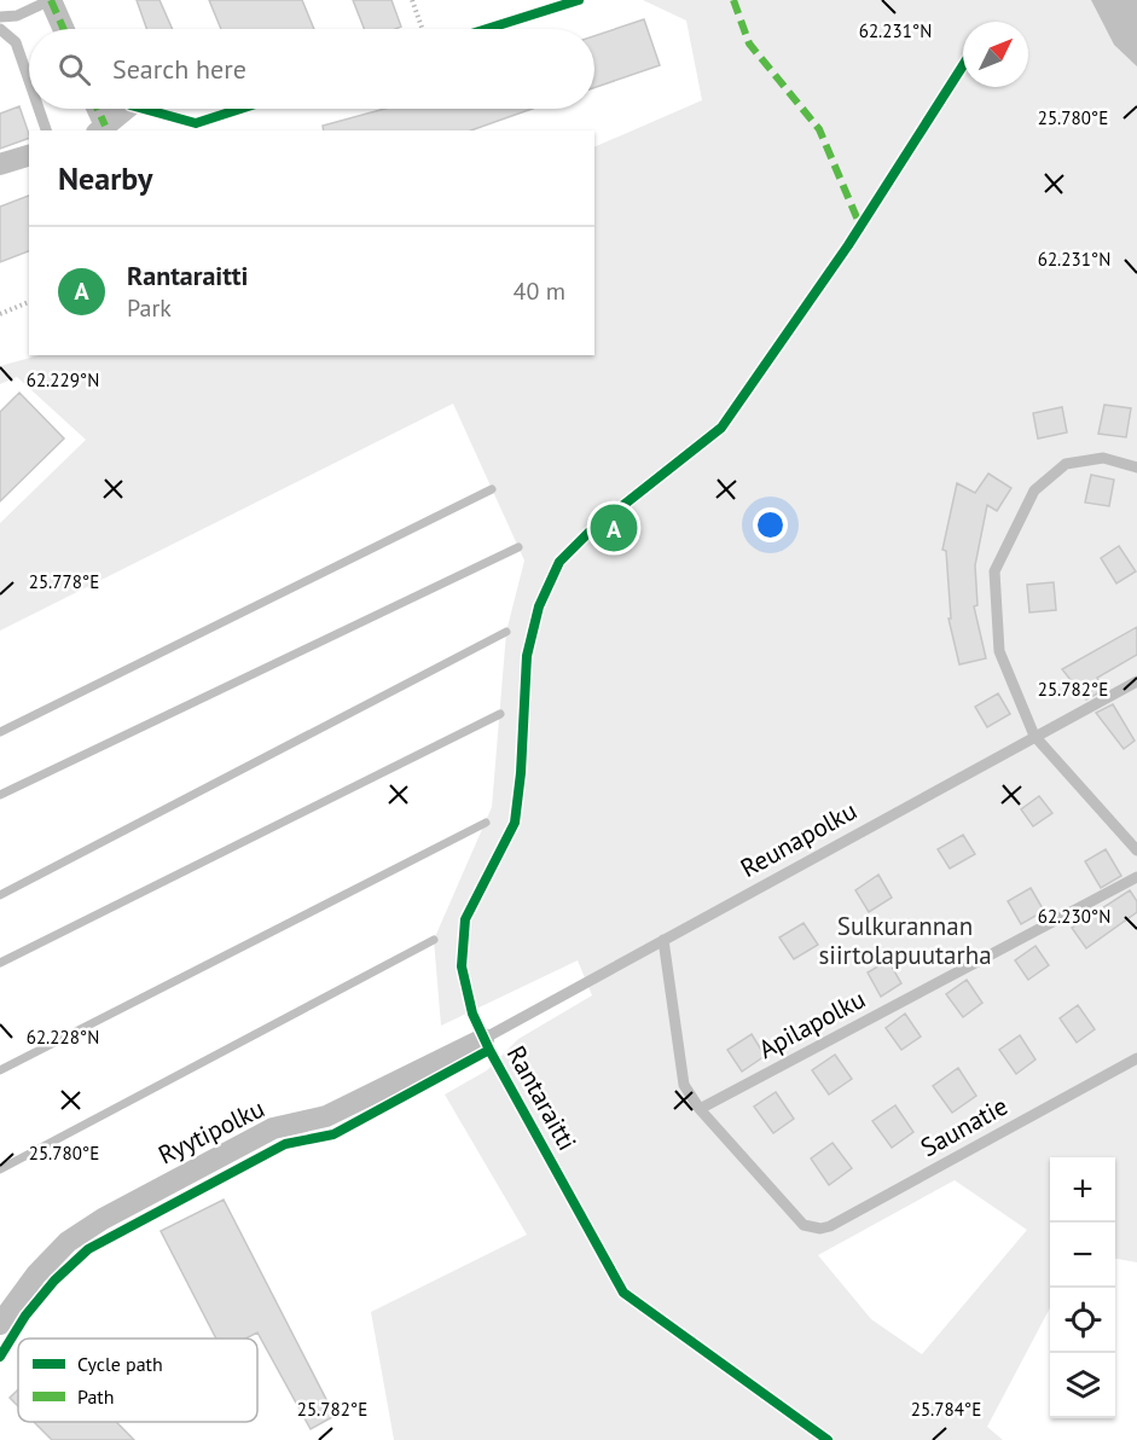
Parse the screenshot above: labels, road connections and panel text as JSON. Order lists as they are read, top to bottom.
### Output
{
  "streets": {
    "street": ["Ryytipolku"],
    "lane": ["Reunapolku", "Apilapolku", "Saunatie"],
    "cycle path": ["Rantaraitti"]
  },
  "crossings": [
    ["Reunapolku", "Ryytipolku"],
    ["Apilapolku", "Saunatie"]
  ],
  "parks": ["Sulkurannan siirtolapuutarha"],
  "legend": ["Cycle path", "Path"],
  "north": "top right",
  "page": {
    "search": "Search here",
    "heading": "Nearby",
    "list": [
      {
        "mark": "A",
        "name": "Rantaraitti",
        "note": "Park",
        "value": "40 m"
      }
    ],
    "pins": "A",
    "map_buttons": ["+", "−"]
  },
  "coordinates": [
    "62.231°N",
    "25.780°E",
    "62.229°N",
    "25.778°E",
    "25.782°E",
    "62.230°N",
    "62.228°N",
    "25.784°E"
  ]
}
